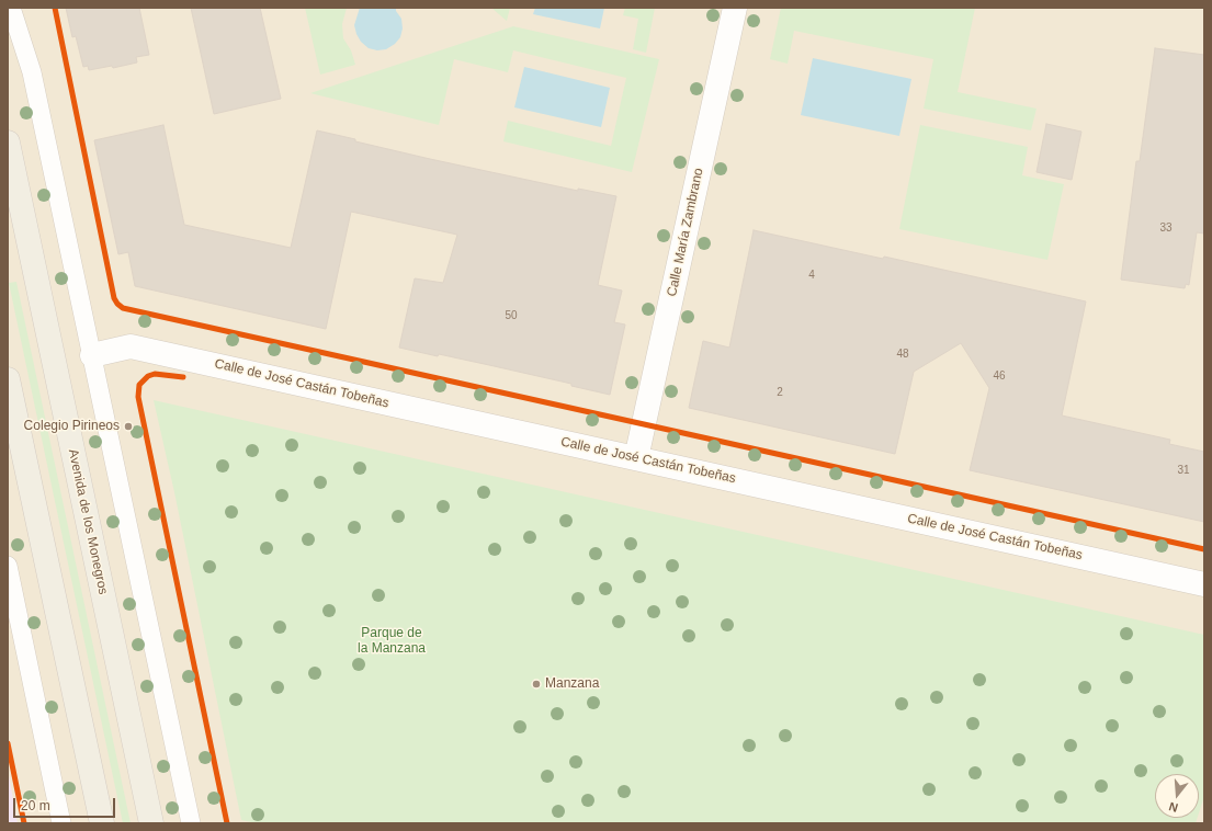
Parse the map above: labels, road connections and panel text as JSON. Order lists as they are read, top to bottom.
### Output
{
  "streets": {
    "main road": ["Avenida de los Monegros"],
    "street": ["Calle María Zambrano", "Calle de José Castán Tobeñas"]
  },
  "crossings": [
    ["Calle María Zambrano", "Calle de José Castán Tobeñas"]
  ],
  "parks": ["Parque de la Manzana"],
  "places": ["Colegio Pirineos", "Manzana"],
  "house_numbers": [
    "33",
    "4",
    "50",
    "48",
    "46",
    "2",
    "31"
  ],
  "scale_bar": "20 m",
  "north": "bottom"
}
